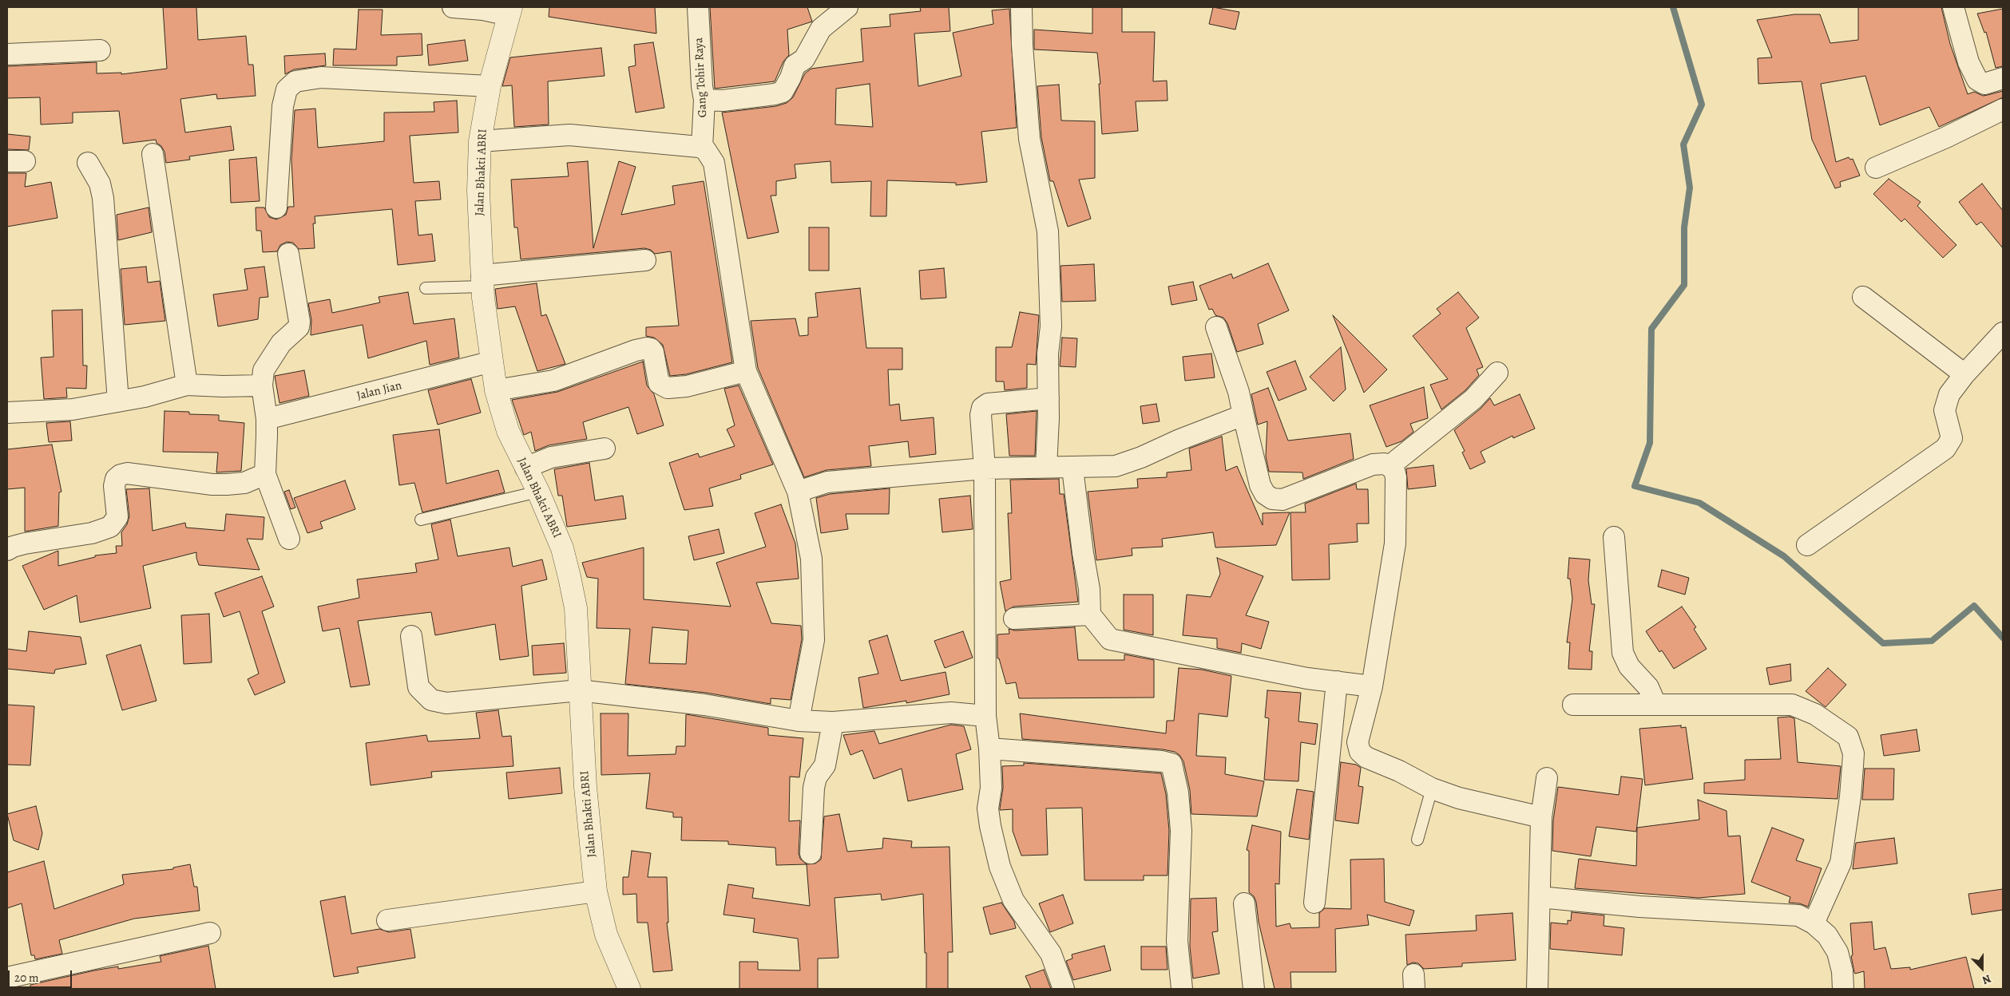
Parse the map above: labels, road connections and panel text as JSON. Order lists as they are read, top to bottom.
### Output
{
  "streets": {
    "street": ["Gang Tohir Raya", "Jalan Bhakti ABRI", "Jalan Jian"]
  },
  "crossings": [
    ["Jalan Bhakti ABRI", "Jalan Jian"]
  ],
  "scale_bar": "20 m",
  "north": "bottom"
}
